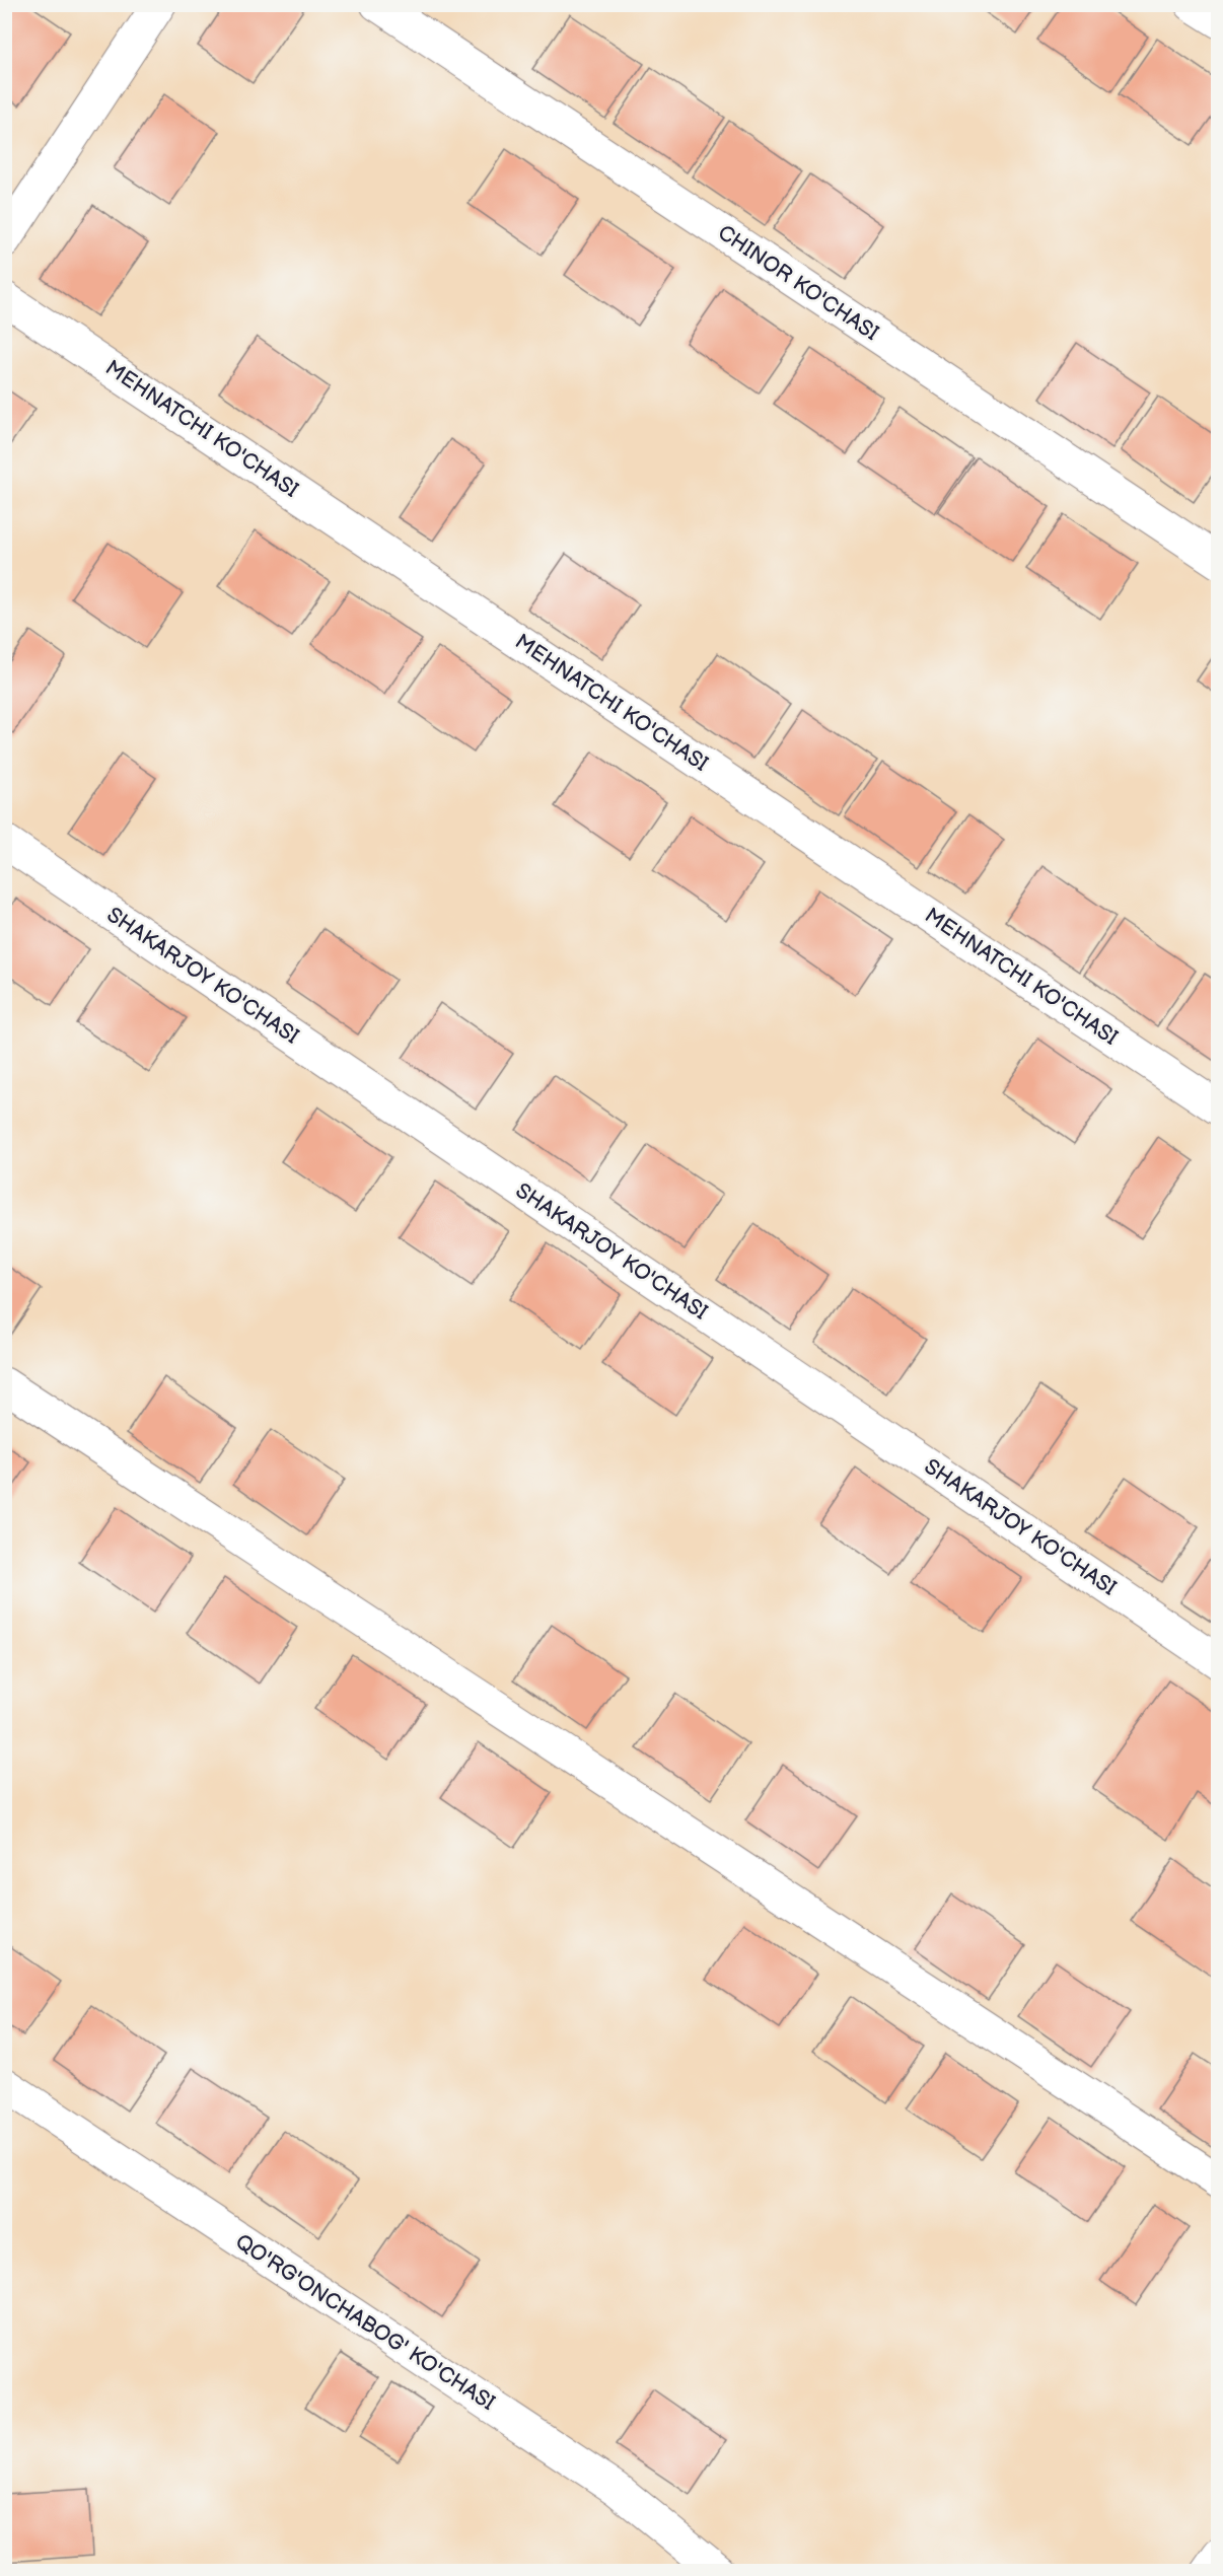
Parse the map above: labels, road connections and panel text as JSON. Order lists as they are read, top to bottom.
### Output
{
  "streets": {
    "street": [
      "CHINOR KO'CHASI",
      "MEHNATCHI KO'CHASI",
      "SHAKARJOY KO'CHASI",
      "QO'RG'ONCHABOG' KO'CHASI"
    ]
  }
}
